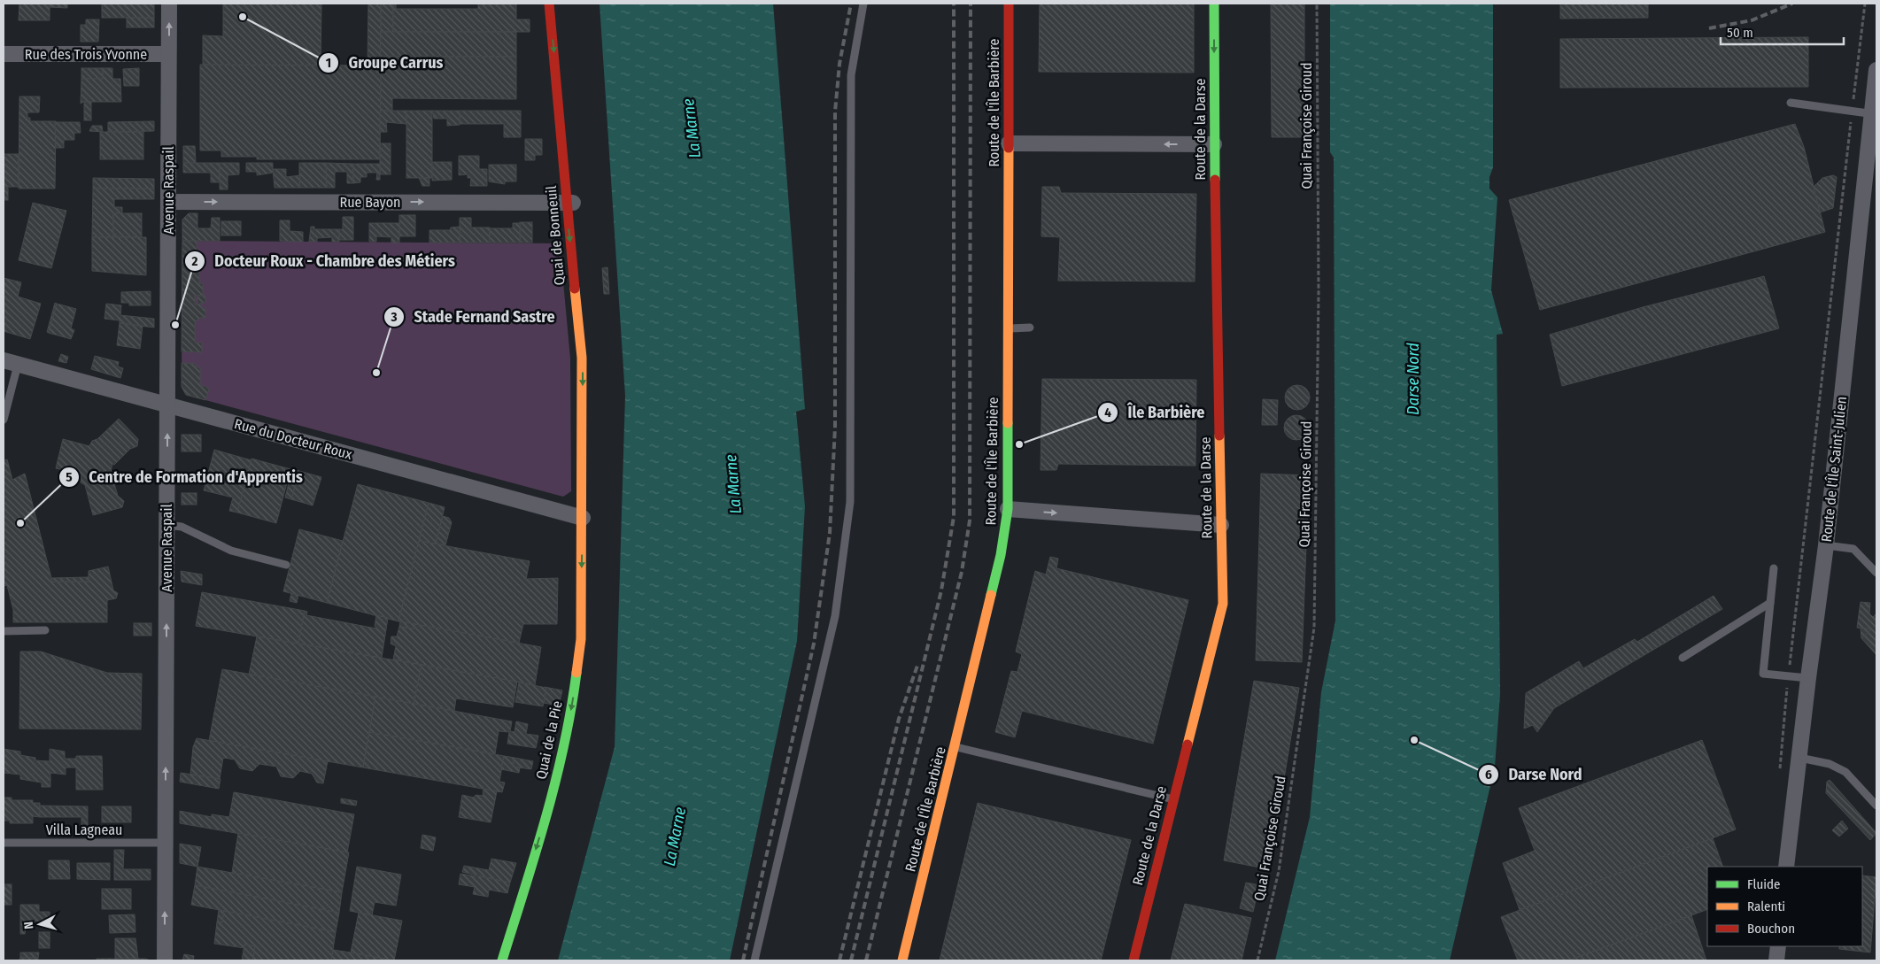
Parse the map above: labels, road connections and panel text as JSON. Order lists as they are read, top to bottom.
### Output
{
  "streets": {
    "street": [
      "Rue des Trois Yvonne",
      "Route de l'Île Barbière",
      "Route de la Darse",
      "Avenue Raspail",
      "Rue Bayon",
      "Quai de Bonneuil",
      "Rue du Docteur Roux",
      "Route de l'Île Saint-Julien",
      "Quai de la Pie"
    ],
    "lane": ["Villa Lagneau"],
    "path": ["Quai Françoise Giroud"]
  },
  "crossings": [
    ["Rue des Trois Yvonne", "Avenue Raspail"],
    ["Avenue Raspail", "Rue Bayon"],
    ["Avenue Raspail", "Rue du Docteur Roux"],
    ["Avenue Raspail", "Villa Lagneau"],
    ["Rue Bayon", "Quai de Bonneuil"],
    ["Quai de Bonneuil", "Rue du Docteur Roux"],
    ["Quai de Bonneuil", "Quai de la Pie"],
    ["Rue du Docteur Roux", "Quai de la Pie"]
  ],
  "one_way": [
    "Avenue Raspail",
    "Rue Bayon",
    "Quai de Bonneuil",
    "Quai de la Pie"
  ],
  "water": ["La Marne", "Darse Nord"],
  "places": [
    "Groupe Carrus",
    "Docteur Roux - Chambre des Métiers",
    "Stade Fernand Sastre",
    "Île Barbière",
    "Centre de Formation d'Apprentis",
    "Darse Nord"
  ],
  "legend": ["Fluide", "Ralenti", "Bouchon"],
  "scale_bar": "50 m",
  "north": "left"
}
